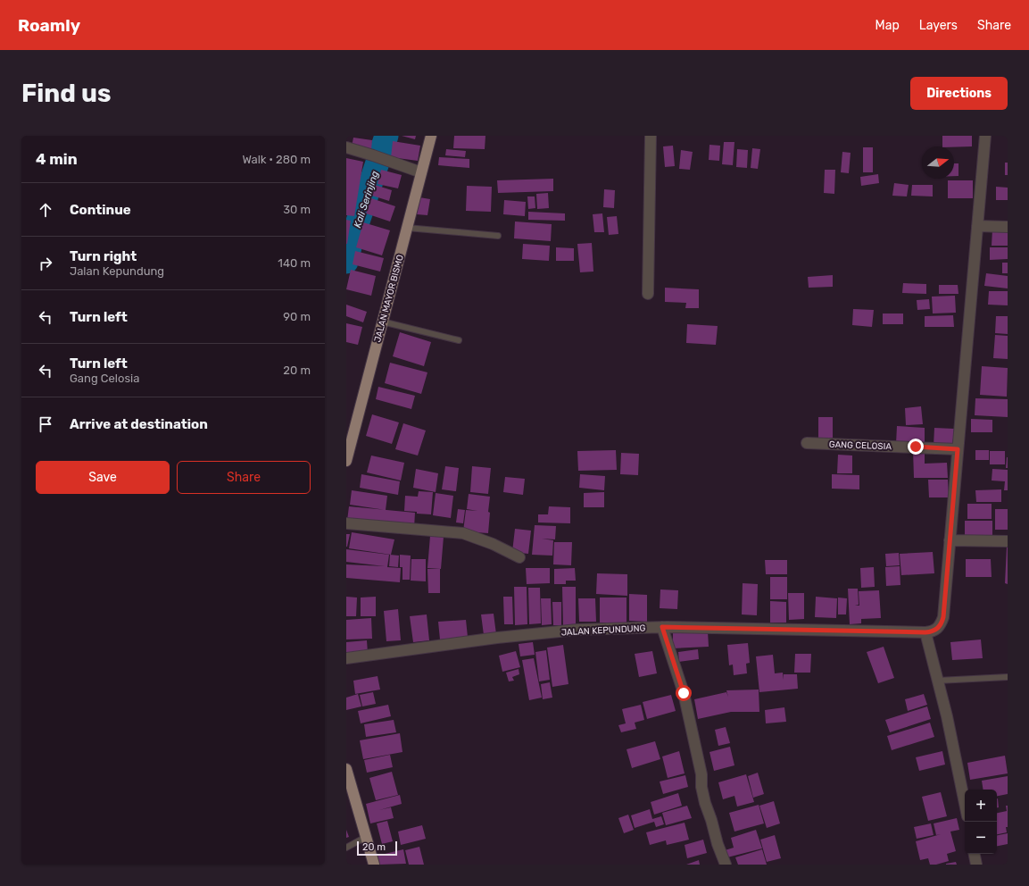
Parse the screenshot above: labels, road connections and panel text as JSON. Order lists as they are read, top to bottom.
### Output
{
  "streets": {
    "main road": ["JALAN MAYOR BISMO"],
    "street": ["GANG CELOSIA", "JALAN KEPUNDUNG"]
  },
  "water": ["Kali Serinjing"],
  "scale_bar": "20 m",
  "north": "right",
  "page": {
    "header": "Roamly",
    "nav": ["Map", "Layers", "Share"],
    "buttons": [
      "Directions",
      ["Save", "Share"]
    ],
    "title": "Find us",
    "heading": ["4 min", "Walk · 280 m"],
    "list": [
      ["Continue", "30 m"],
      ["Turn right", "Jalan Kepundung", "140 m"],
      ["Turn left", "90 m"],
      ["Turn left", "Gang Celosia", "20 m"],
      "Arrive at destination"
    ],
    "map_buttons": ["+", "−"],
    "scale": "20 m"
  }
}
